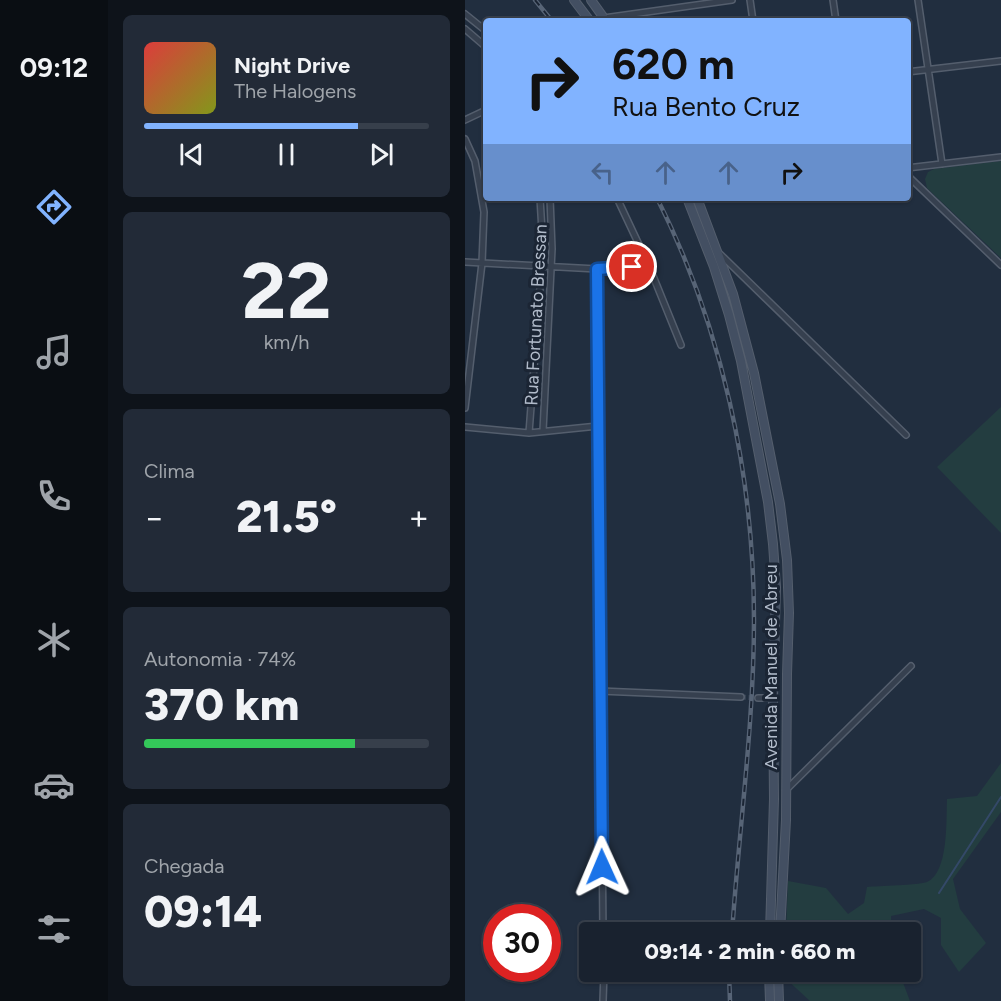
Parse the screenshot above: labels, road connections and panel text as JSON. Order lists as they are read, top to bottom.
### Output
{
  "streets": {
    "main road": ["Avenida Manuel de Abreu"],
    "street": ["Rua Fortunato Bressan"]
  },
  "page": {
    "tabs": "09:12",
    "turn": ["620 m", "Rua Bento Cruz"],
    "song": ["Night Drive", "The Halogens"],
    "tile": [
      ["22", "km/h"],
      "Clima",
      ["Autonomia · 74%", "370 km"],
      ["Chegada", "09:14"]
    ],
    "heat": ["−", "21.5°", "+"],
    "limit": "30",
    "trip": "09:14 · 2 min · 660 m"
  }
}
